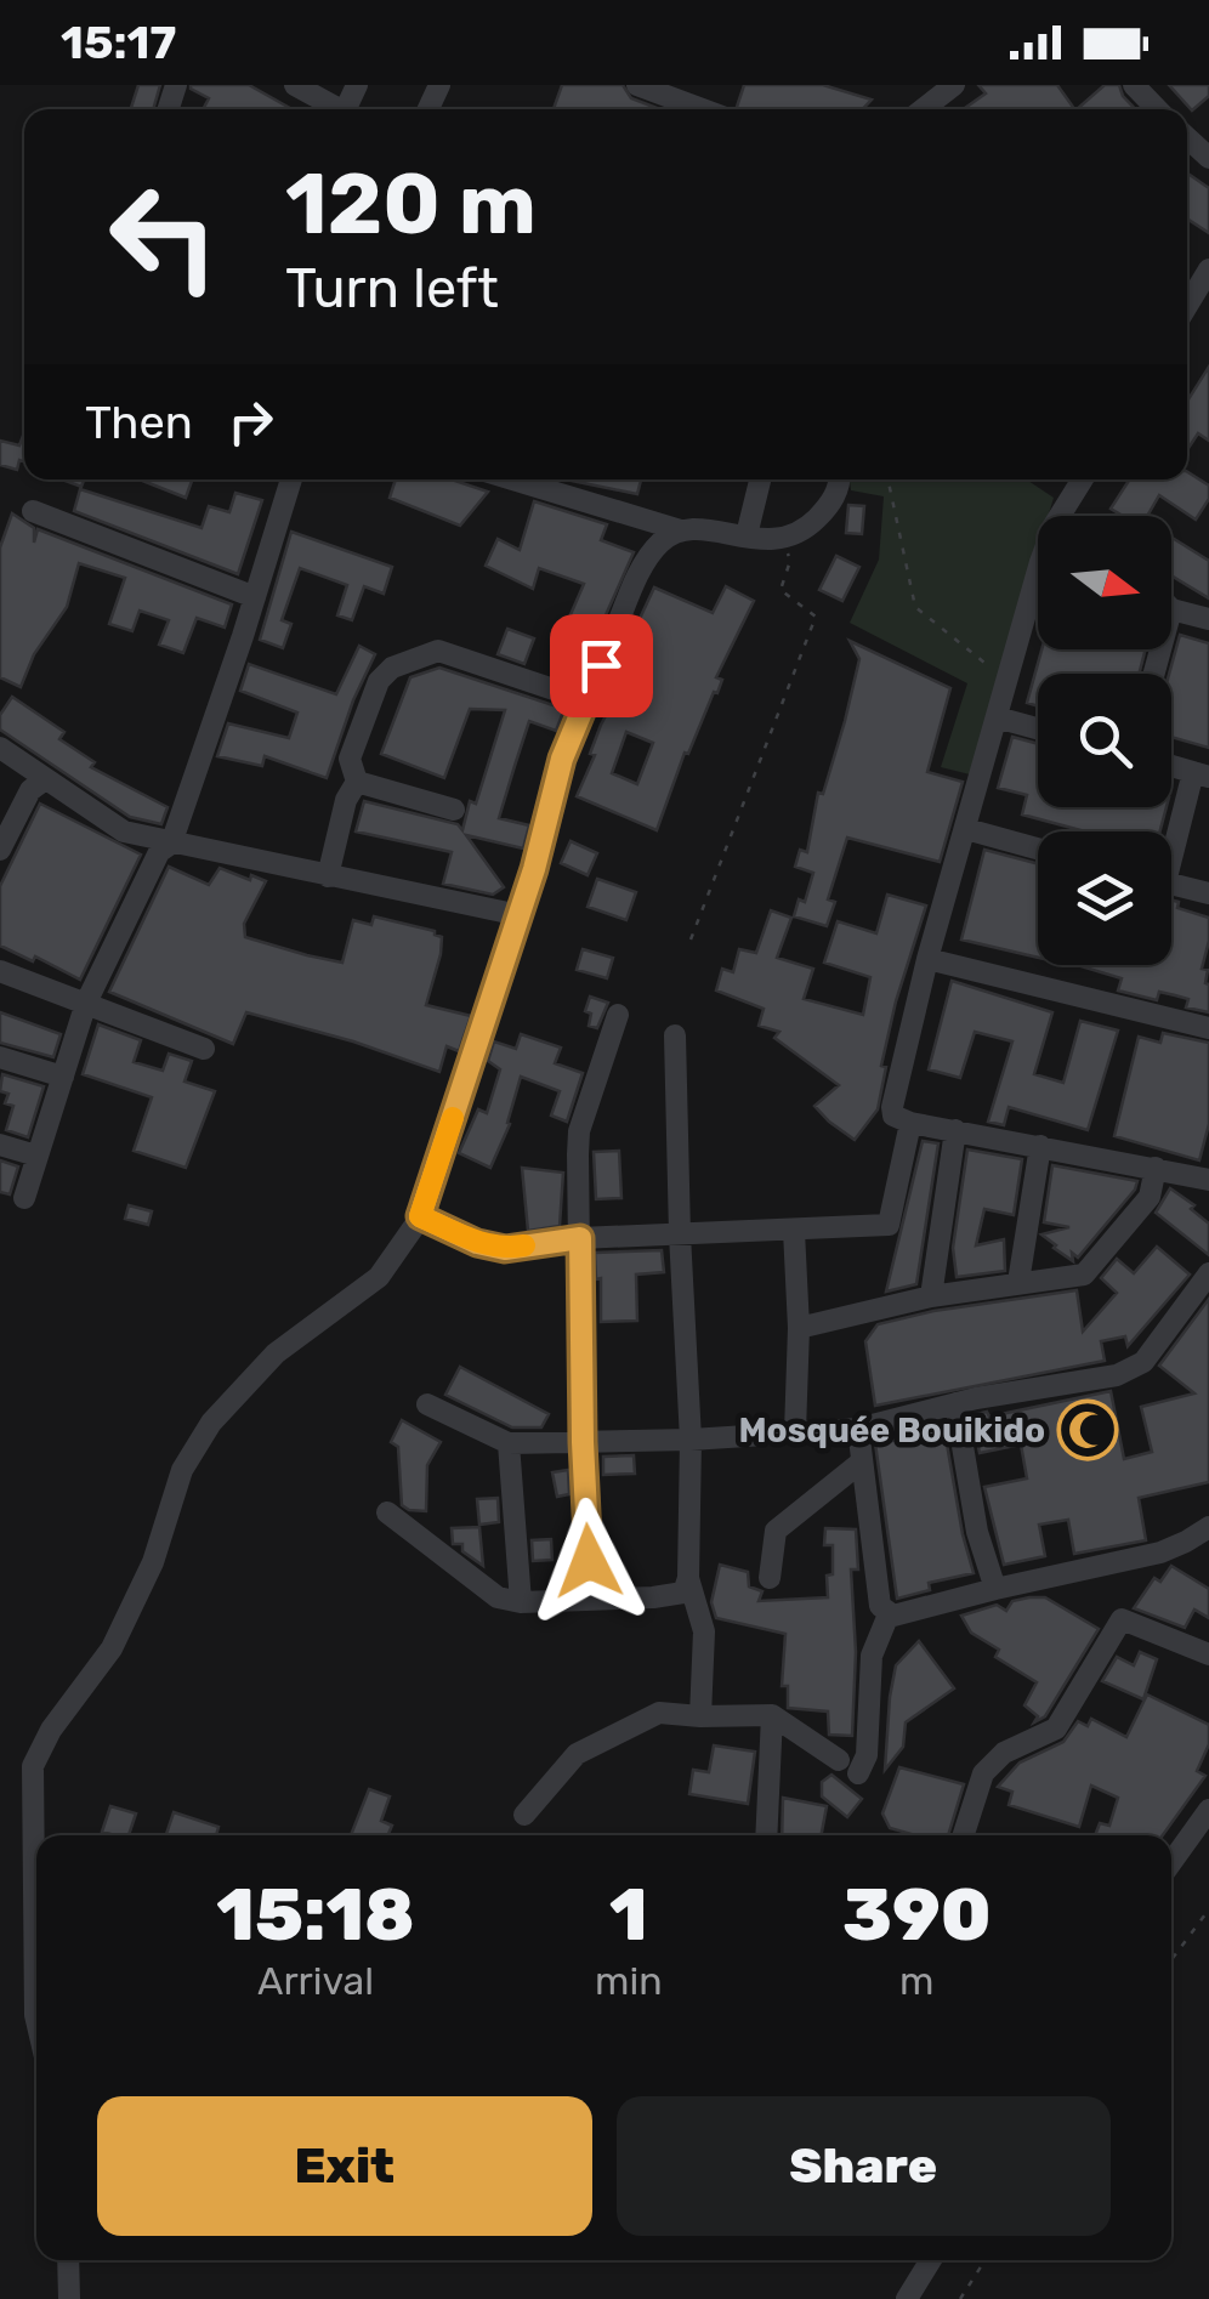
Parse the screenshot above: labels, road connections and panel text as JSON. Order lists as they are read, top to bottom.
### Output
{
  "places": {
    "mosque": ["Mosquée Bouikido"]
  },
  "north": "right",
  "page": {
    "status": "15:17",
    "turn": ["120 m", "Turn left"],
    "then": "Then",
    "eta": [
      "15:18",
      "Arrival",
      "1",
      "min",
      "390",
      "m"
    ],
    "buttons": ["Exit", "Share"]
  }
}
